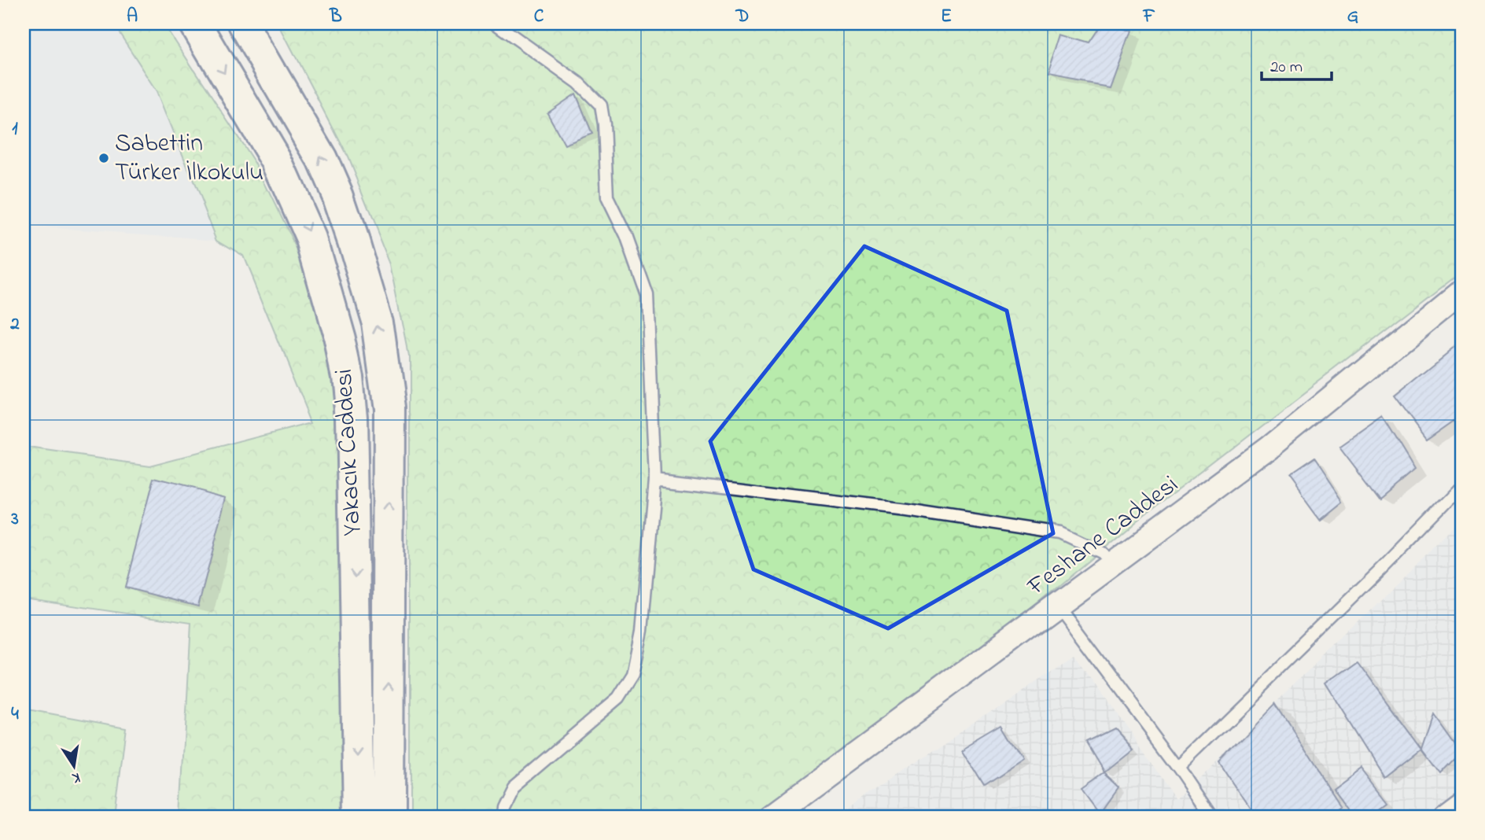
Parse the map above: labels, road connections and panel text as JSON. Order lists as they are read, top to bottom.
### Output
{
  "streets": {
    "main road": ["Yakacık Caddesi"],
    "street": ["Feshane Caddesi"]
  },
  "places": ["Sabettin Türker İlkokulu"],
  "scale_bar": "20 m",
  "north": "bottom",
  "grid": {
    "columns": [
      "A",
      "B",
      "C",
      "D",
      "E",
      "F",
      "G"
    ],
    "rows": [
      "1",
      "2",
      "3",
      "4"
    ]
  }
}
